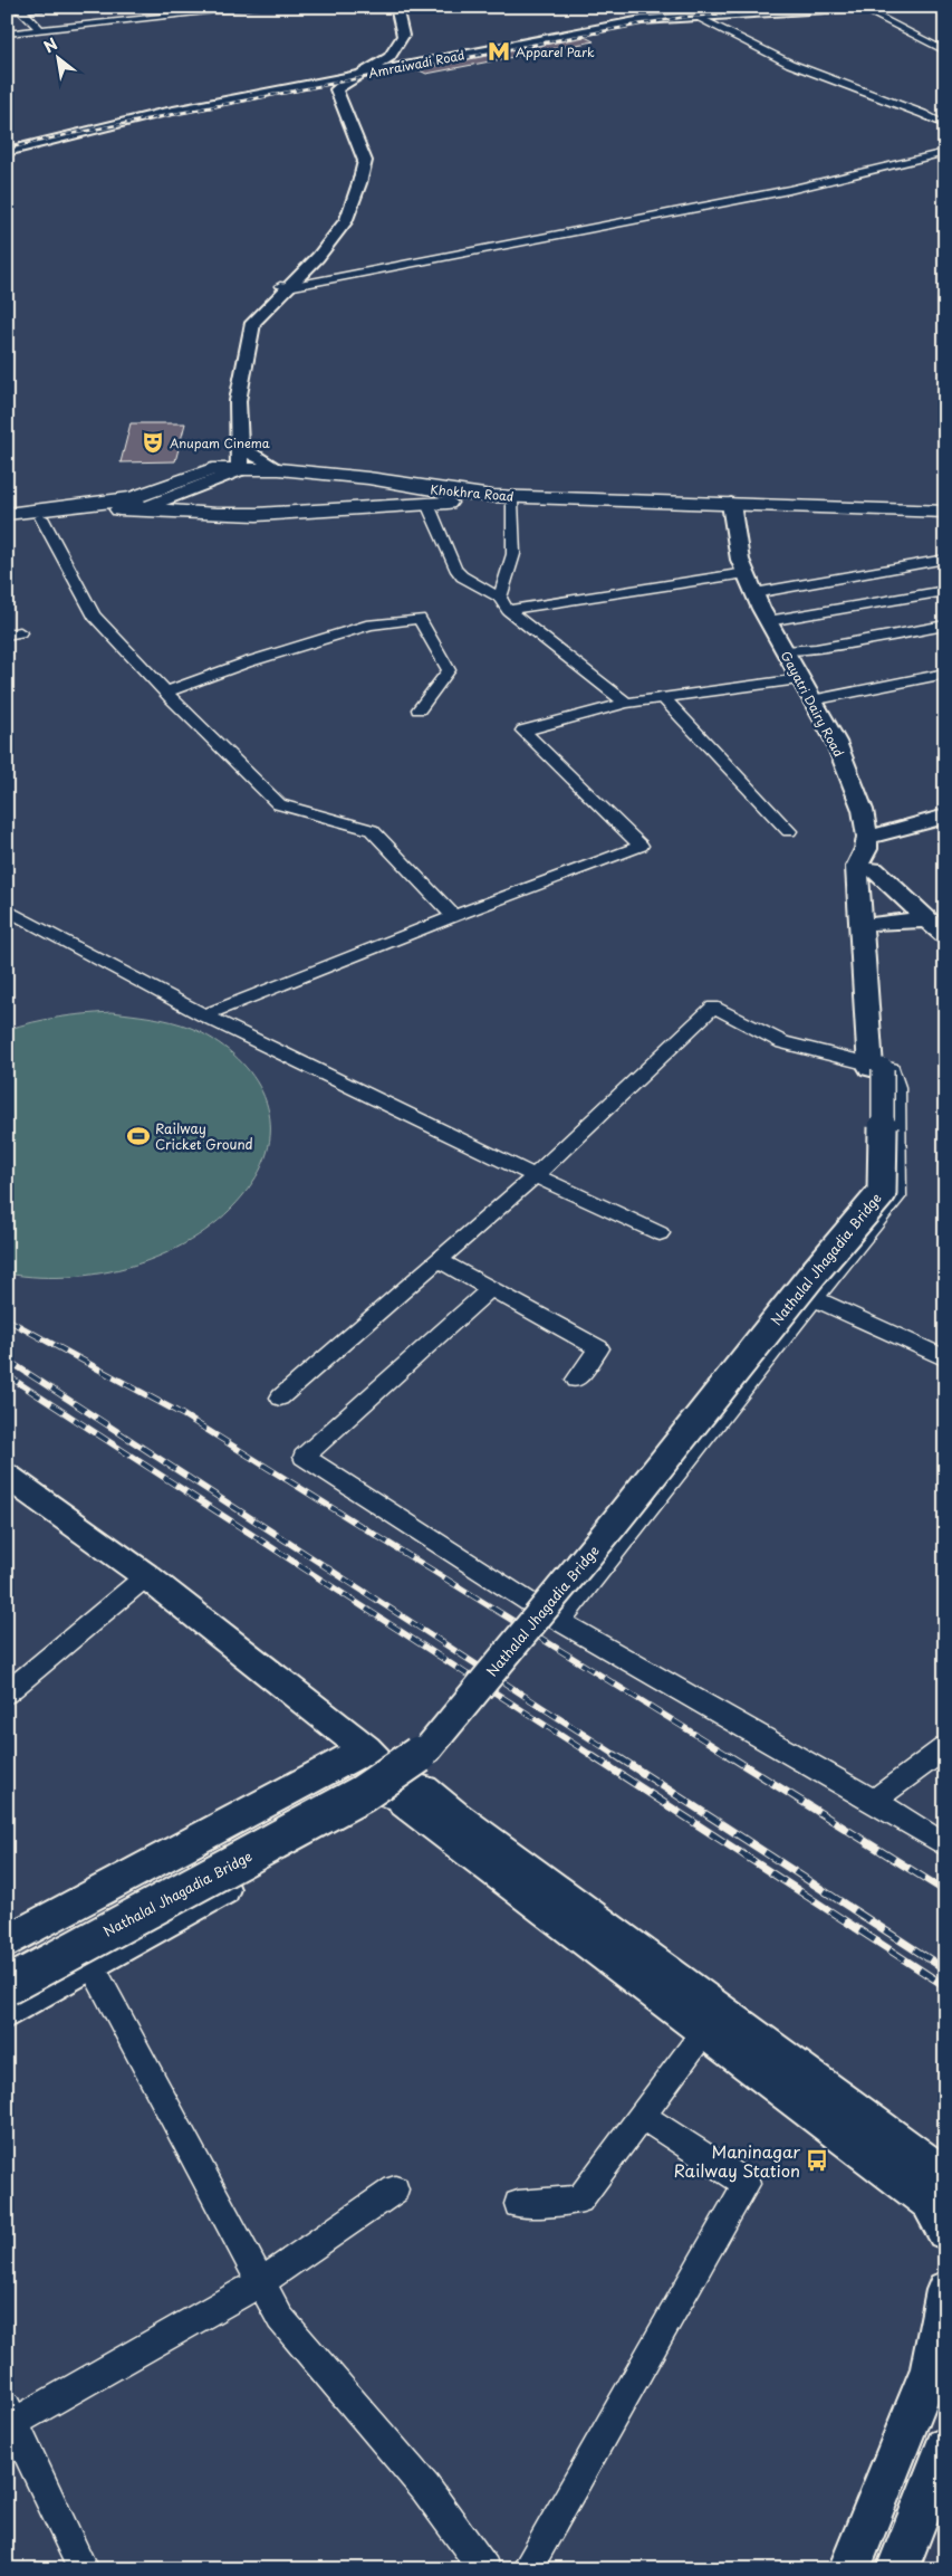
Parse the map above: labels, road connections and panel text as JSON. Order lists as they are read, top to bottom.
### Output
{
  "streets": {
    "main road": [
      "Amraiwadi Road",
      "Khokhra Road",
      "Gayatri Dairy Road",
      "Nathalal Jhagadia Bridge"
    ]
  },
  "crossings": [
    ["Khokhra Road", "Gayatri Dairy Road"],
    ["Gayatri Dairy Road", "Nathalal Jhagadia Bridge"]
  ],
  "places": {
    "metro station": ["Apparel Park"],
    "theatre": ["Anupam Cinema"],
    "sports": ["Railway Cricket Ground"],
    "bus stop": ["Maninagar Railway Station"]
  },
  "north": "top left"
}
